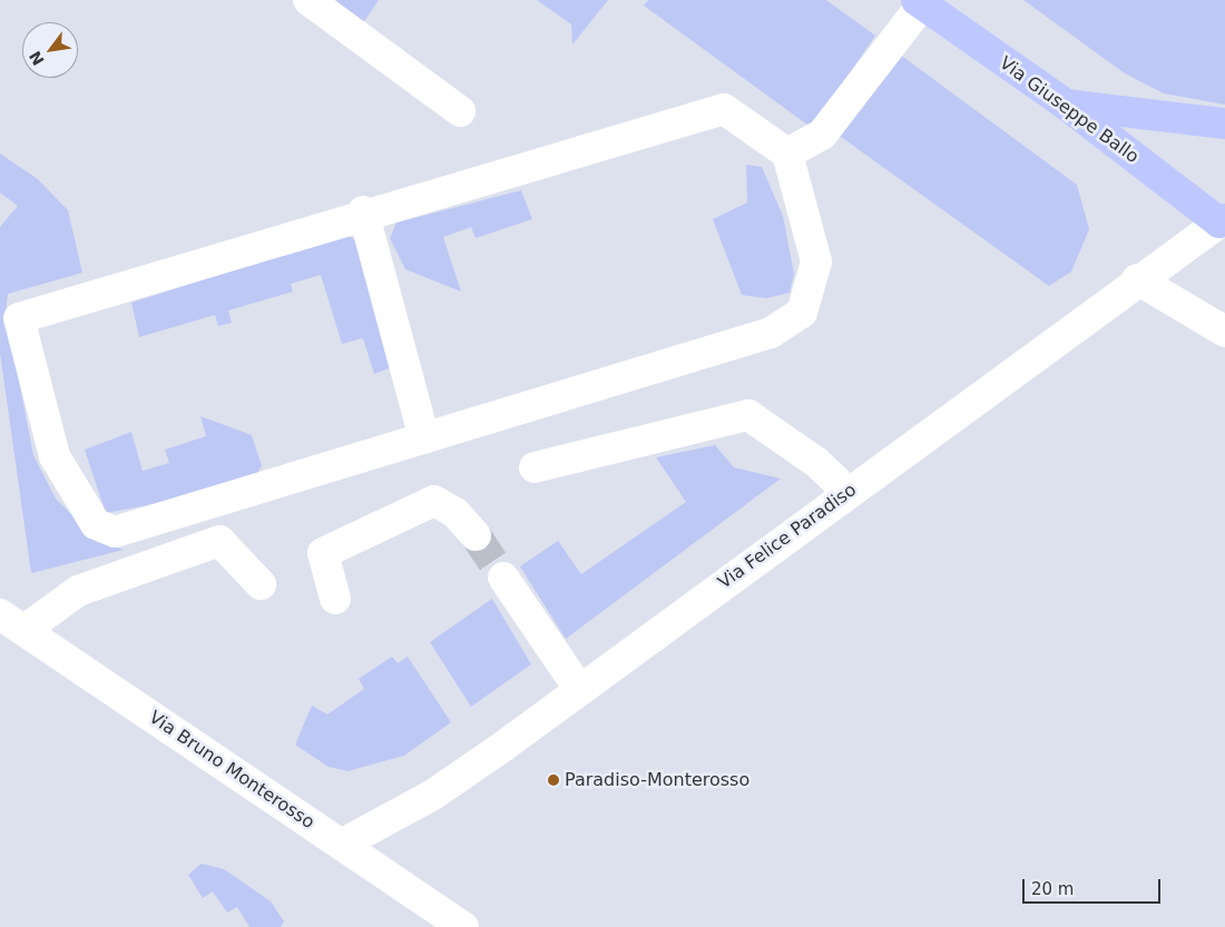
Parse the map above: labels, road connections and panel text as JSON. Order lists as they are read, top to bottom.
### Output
{
  "streets": {
    "main road": ["Via Giuseppe Ballo"],
    "street": ["Via Felice Paradiso", "Via Bruno Monterosso"]
  },
  "crossings": [
    ["Via Giuseppe Ballo", "Via Felice Paradiso"],
    ["Via Felice Paradiso", "Via Bruno Monterosso"]
  ],
  "places": ["Paradiso-Monterosso"],
  "scale_bar": "20 m",
  "north": "bottom left"
}
